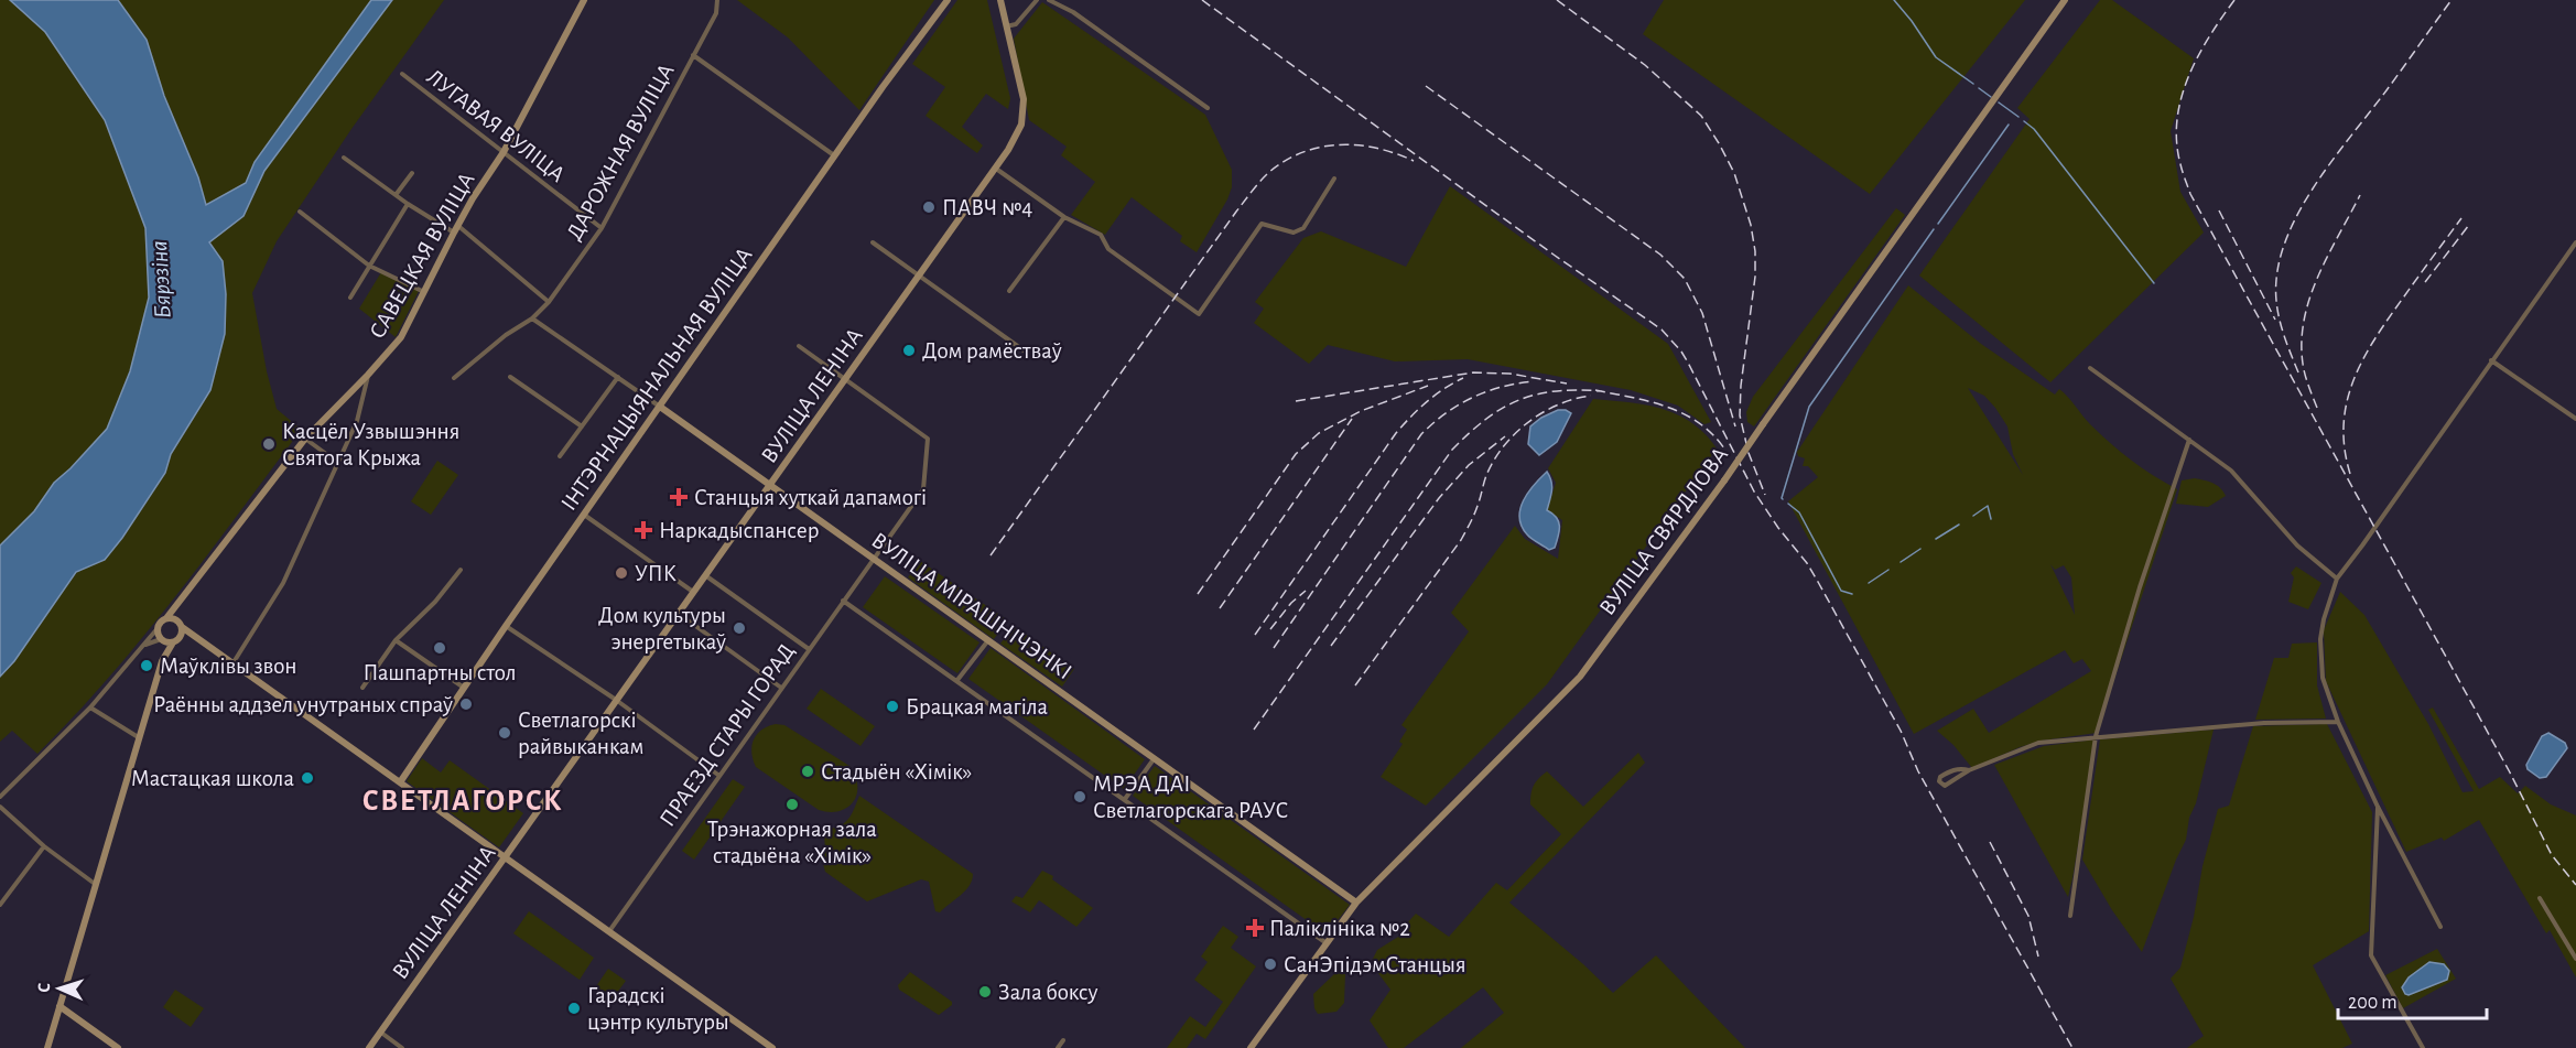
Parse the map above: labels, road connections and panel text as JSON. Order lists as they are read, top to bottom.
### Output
{
  "streets": {
    "street": [
      "ЛУГАВАЯ ВУЛІЦА",
      "ДАРОЖНАЯ ВУЛІЦА",
      "САВЕЦКАЯ ВУЛІЦА",
      "ІНТЭРНАЦЫЯНАЛЬНАЯ ВУЛІЦА",
      "ВУЛІЦА ЛЕНІНА",
      "ВУЛІЦА СВЯРДЛОВА",
      "ВУЛІЦА МІРАШНІЧЭНКІ",
      "ПРАЕЗД СТАРЫ ГОРАД"
    ]
  },
  "crossings": [
    ["ЛУГАВАЯ ВУЛІЦА", "ДАРОЖНАЯ ВУЛІЦА"],
    ["ЛУГАВАЯ ВУЛІЦА", "САВЕЦКАЯ ВУЛІЦА"],
    ["ДАРОЖНАЯ ВУЛІЦА", "ВУЛІЦА МІРАШНІЧЭНКІ"],
    ["ІНТЭРНАЦЫЯНАЛЬНАЯ ВУЛІЦА", "ВУЛІЦА МІРАШНІЧЭНКІ"],
    ["ВУЛІЦА ЛЕНІНА", "ВУЛІЦА МІРАШНІЧЭНКІ"],
    ["ВУЛІЦА ЛЕНІНА", "ПРАЕЗД СТАРЫ ГОРАД"],
    ["ВУЛІЦА СВЯРДЛОВА", "ВУЛІЦА МІРАШНІЧЭНКІ"],
    ["ВУЛІЦА МІРАШНІЧЭНКІ", "ПРАЕЗД СТАРЫ ГОРАД"]
  ],
  "districts": ["СВЕТЛАГОРСК"],
  "water": ["Бярэзіна"],
  "places": {
    "other": [
      "ПАВЧ №4",
      "Дом рамёстваў",
      "Касцёл Узвышэння Святога Крыжа",
      "УПК",
      "Дом культуры энергетыкаў",
      "Пашпартны стол",
      "Маўклівы звон",
      "Раённы аддзел унутраных спраў",
      "Брацкая магіла",
      "Светлагорскі райвыканкам",
      "Стадыён «Хімік»",
      "Мастацкая школа",
      "МРЭА ДАІ Светлагорскага РАУС",
      "Трэнажорная зала стадыёна «Хімік»",
      "СанЭпідэмСтанцыя",
      "Зала боксу",
      "Гарадскі цэнтр культуры"
    ],
    "health": ["Станцыя хуткай дапамогі", "Наркадыспансер", "Паліклініка №2"]
  },
  "scale_bar": "200 m",
  "north": "left"
}
